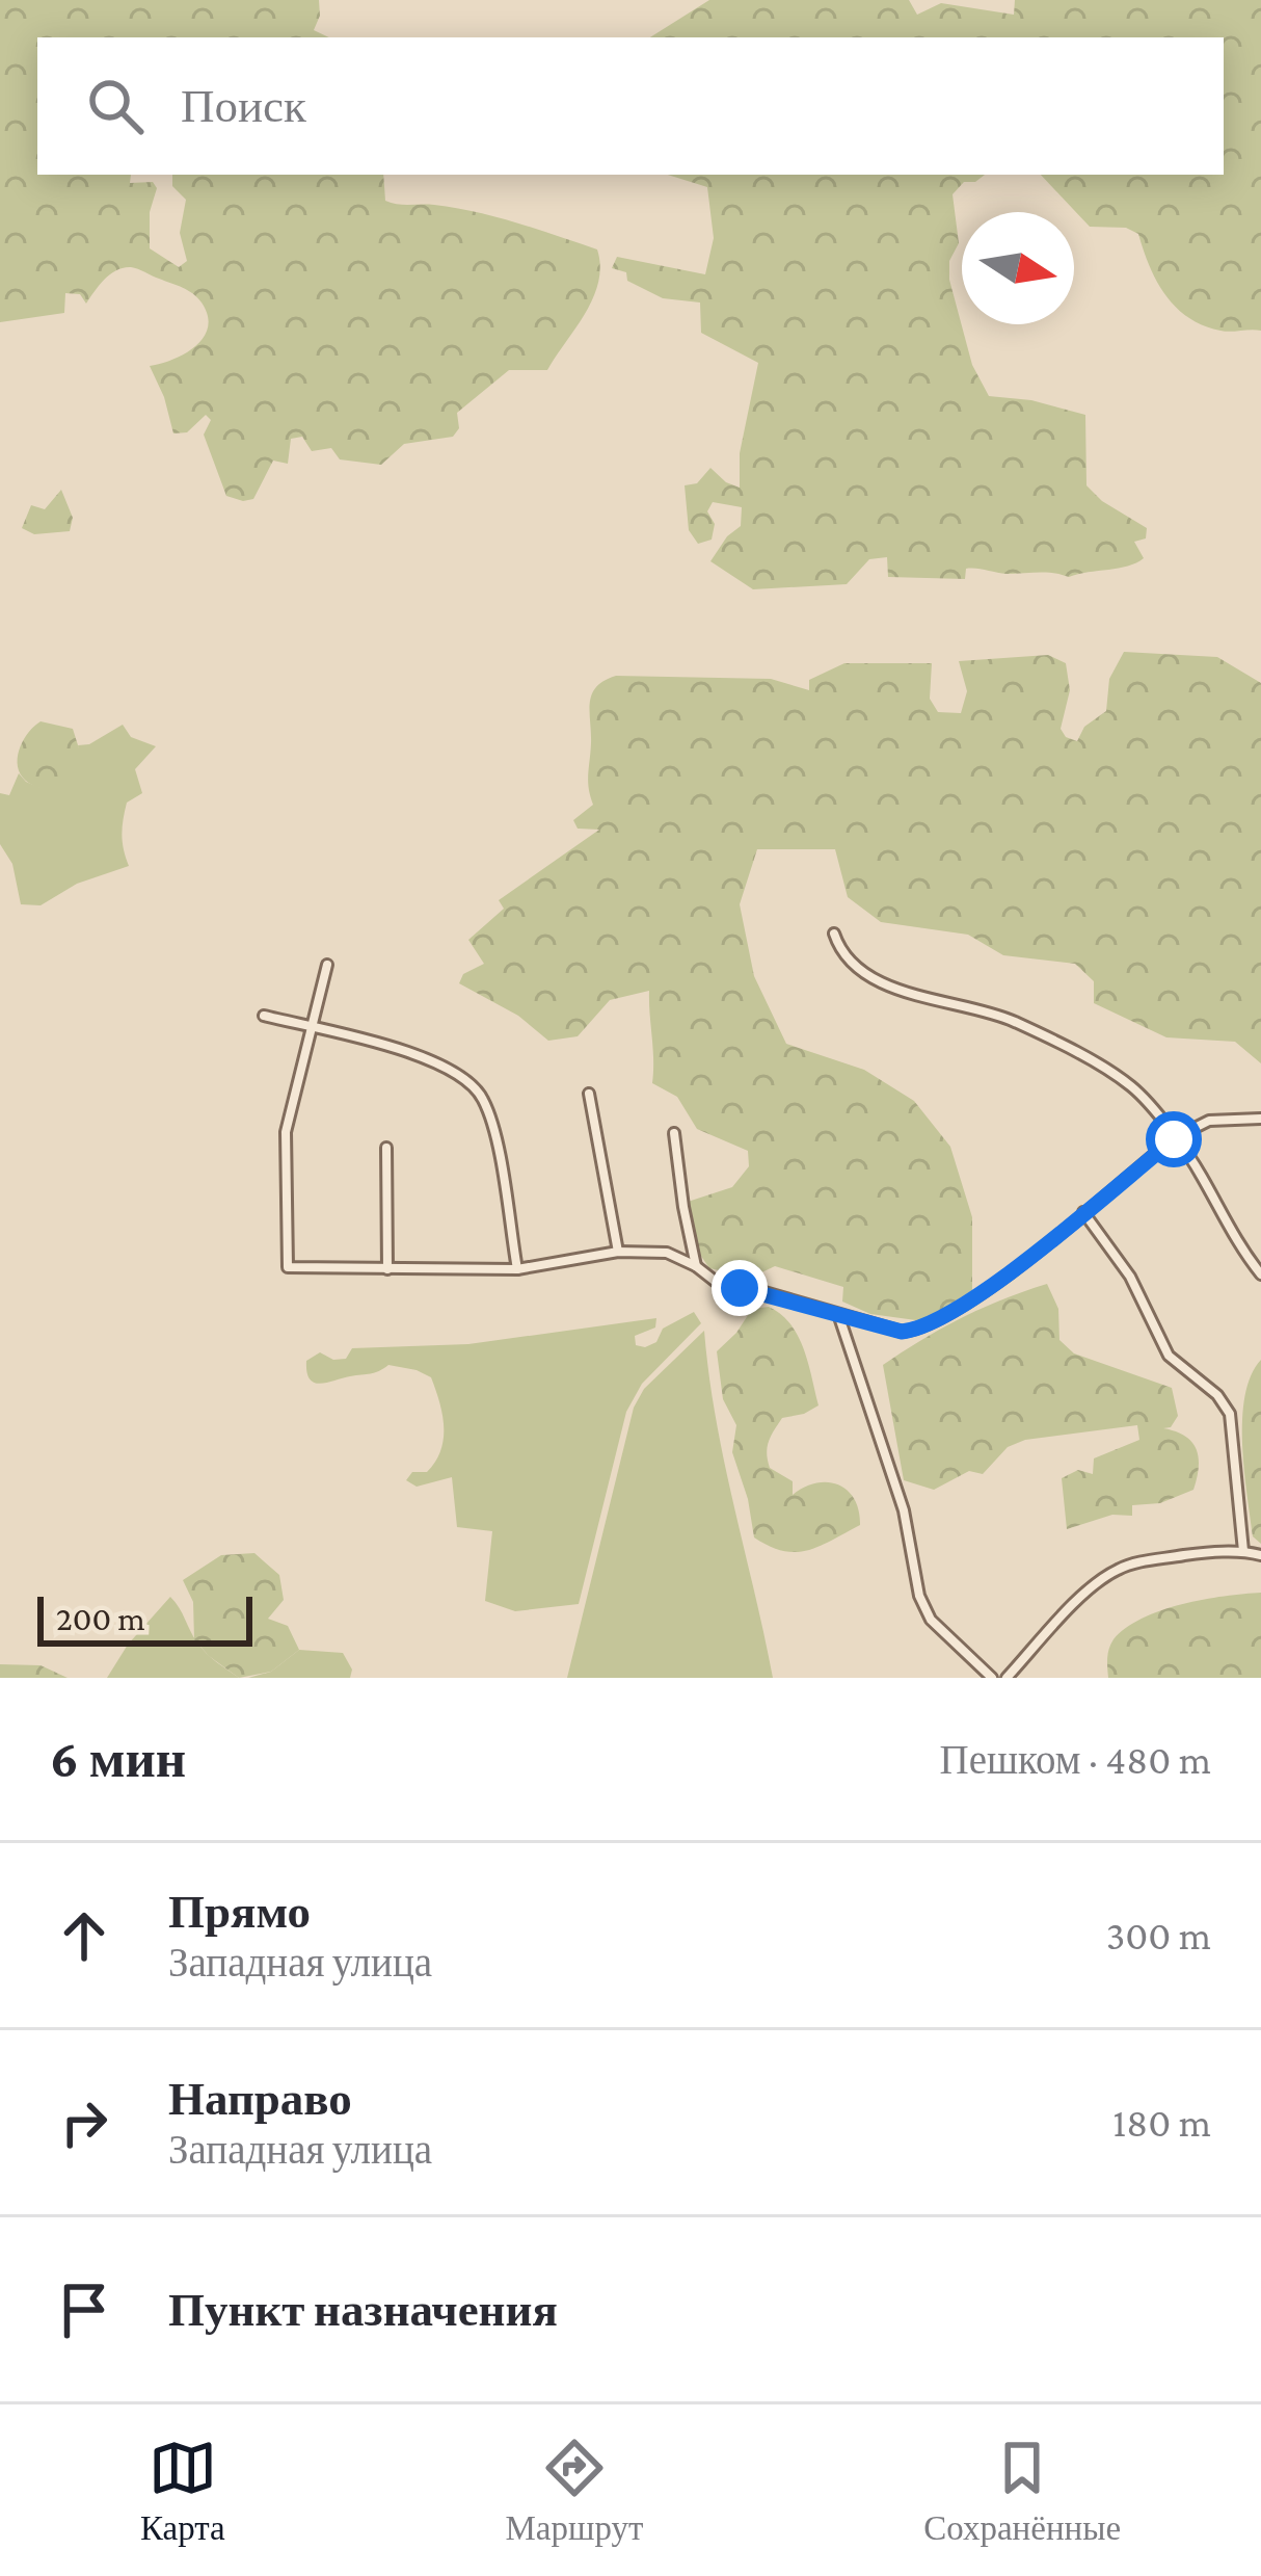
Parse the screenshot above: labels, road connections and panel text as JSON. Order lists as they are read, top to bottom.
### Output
{
  "scale_bar": "200 m",
  "north": "right",
  "page": {
    "search": "Поиск",
    "scale": "200 m",
    "heading": ["6 мин", "Пешком · 480 m"],
    "list": [
      ["Прямо", "Западная улица", "300 m"],
      ["Направо", "Западная улица", "180 m"],
      "Пункт назначения"
    ],
    "nav": ["Карта", "Маршрут", "Сохранённые"]
  }
}
